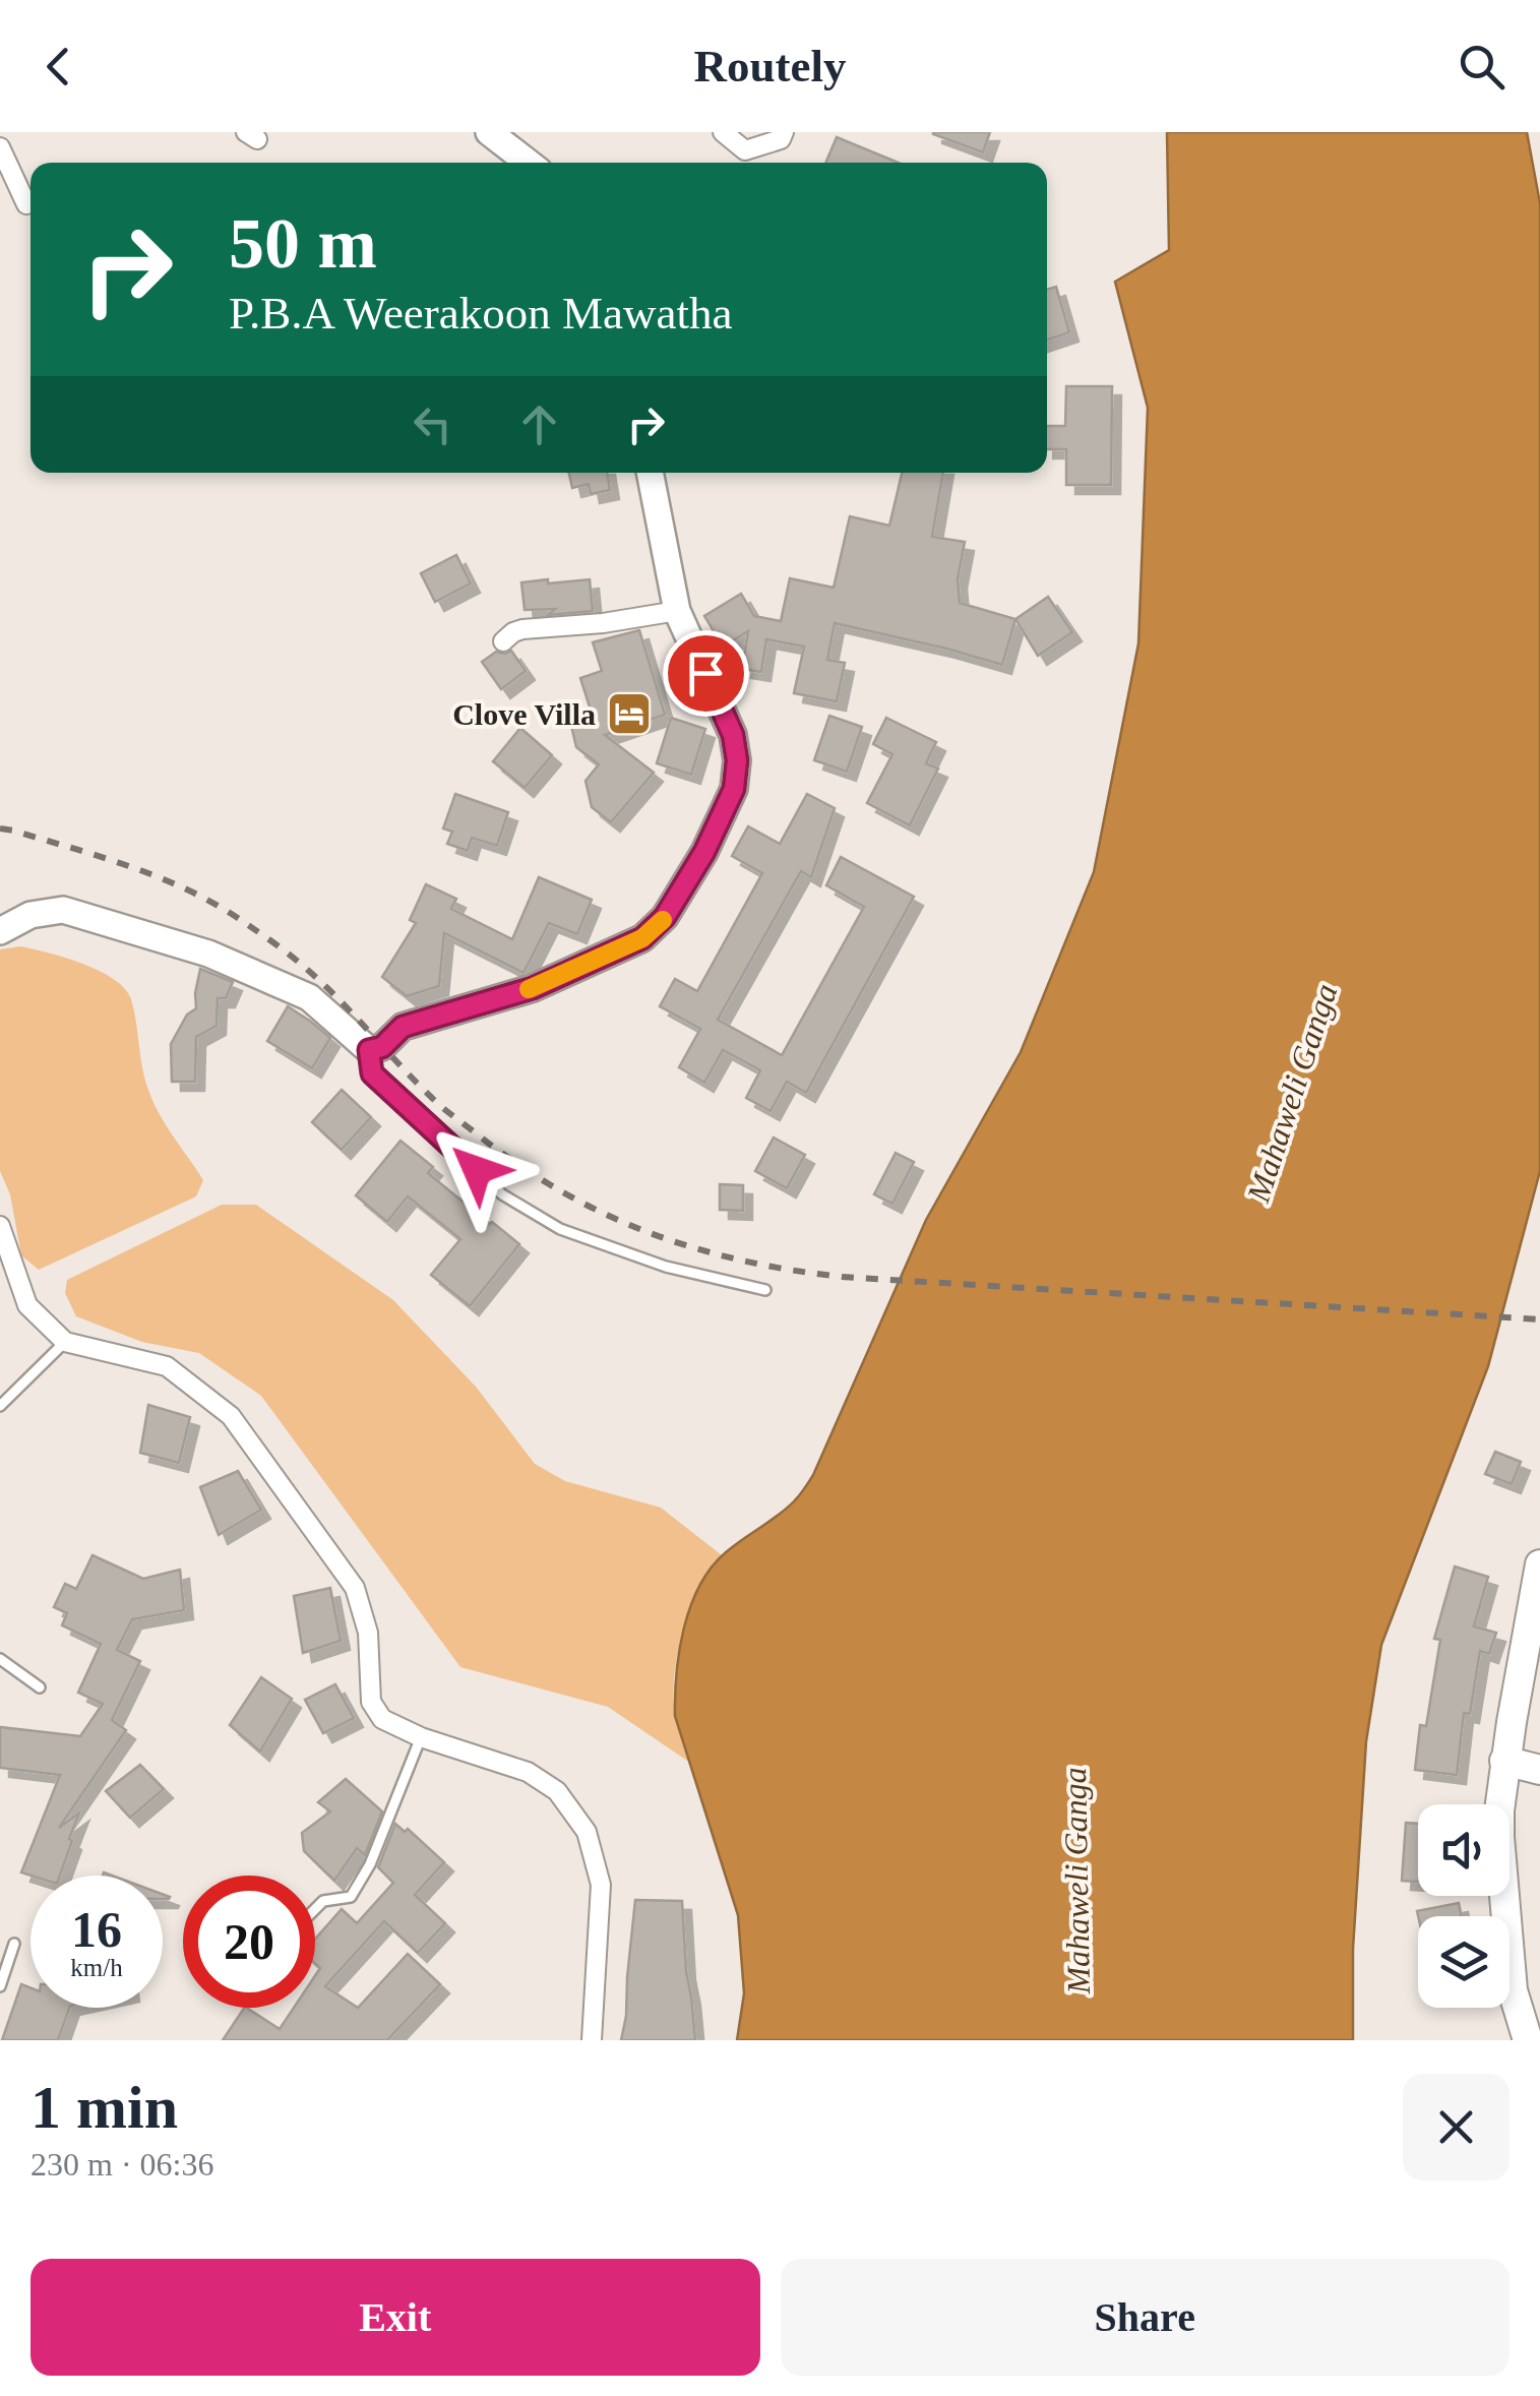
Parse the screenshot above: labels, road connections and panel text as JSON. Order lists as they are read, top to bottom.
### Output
{
  "water": ["Mahaweli Ganga"],
  "places": {
    "hotel": ["Clove Villa"]
  },
  "page": {
    "header": "Routely",
    "turn": ["50 m", "P.B.A Weerakoon Mawatha"],
    "speed": "16 km/h",
    "limit": "20",
    "heading": ["1 min", "230 m · 06:36"],
    "buttons": ["Exit", "Share"]
  }
}
